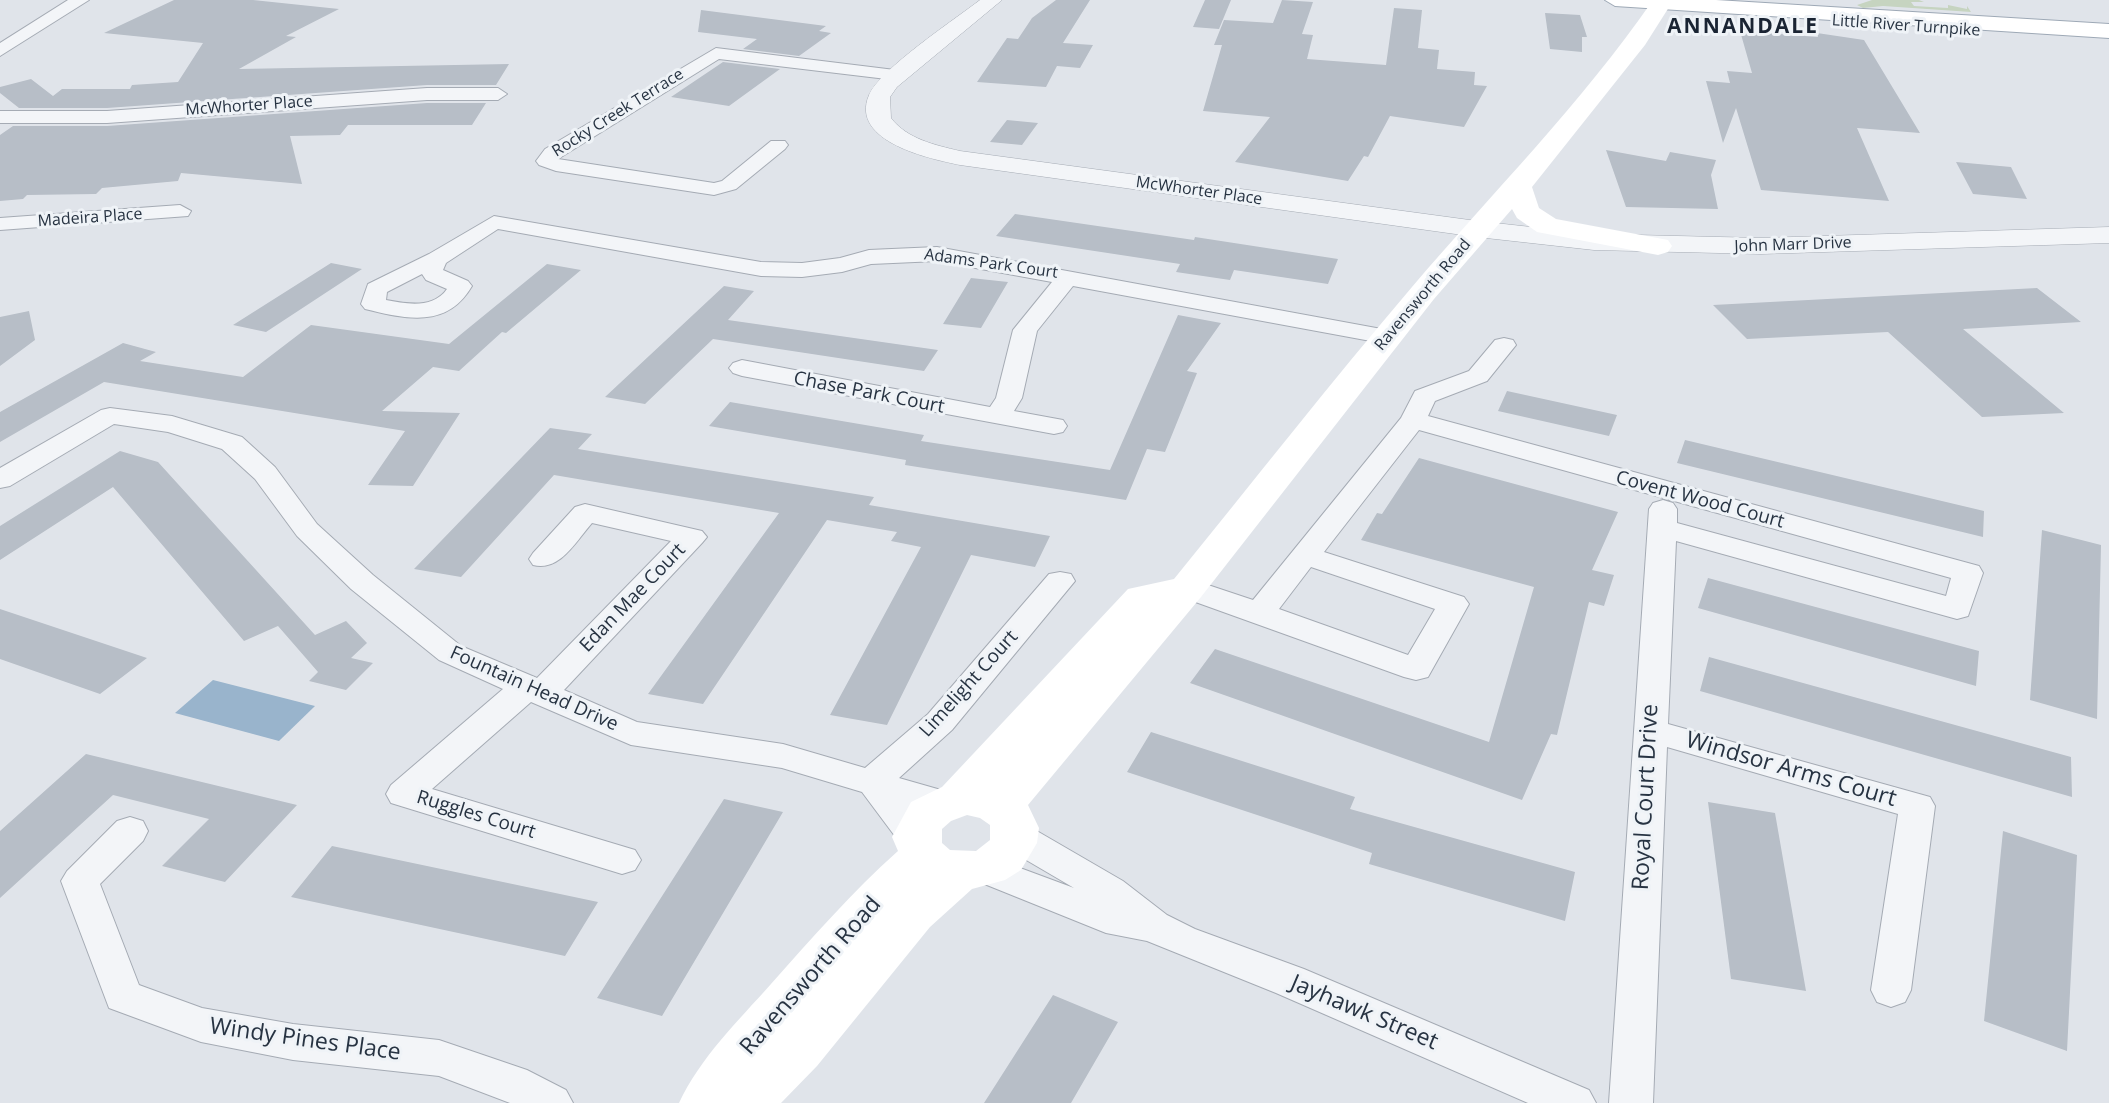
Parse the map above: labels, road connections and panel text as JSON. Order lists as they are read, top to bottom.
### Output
{
  "streets": {
    "main road": ["Little River Turnpike", "Ravensworth Road"],
    "street": [
      "McWhorter Place",
      "Rocky Creek Terrace",
      "Madeira Place",
      "John Marr Drive",
      "Adams Park Court",
      "Chase Park Court",
      "Covent Wood Court",
      "Edan Mae Court",
      "Limelight Court",
      "Fountain Head Drive",
      "Windsor Arms Court",
      "Royal Court Drive",
      "Ruggles Court",
      "Jayhawk Street",
      "Windy Pines Place"
    ]
  },
  "crossings": [
    ["Little River Turnpike", "Ravensworth Road"],
    ["McWhorter Place", "Rocky Creek Terrace"],
    ["McWhorter Place", "John Marr Drive"],
    ["McWhorter Place", "Ravensworth Road"],
    ["John Marr Drive", "Ravensworth Road"],
    ["Adams Park Court", "Ravensworth Road"],
    ["Ravensworth Road", "Jayhawk Street"],
    ["Covent Wood Court", "Royal Court Drive"],
    ["Edan Mae Court", "Fountain Head Drive"],
    ["Edan Mae Court", "Ruggles Court"],
    ["Limelight Court", "Fountain Head Drive"],
    ["Fountain Head Drive", "Ruggles Court"],
    ["Windsor Arms Court", "Royal Court Drive"]
  ],
  "districts": ["ANNANDALE"]
}
